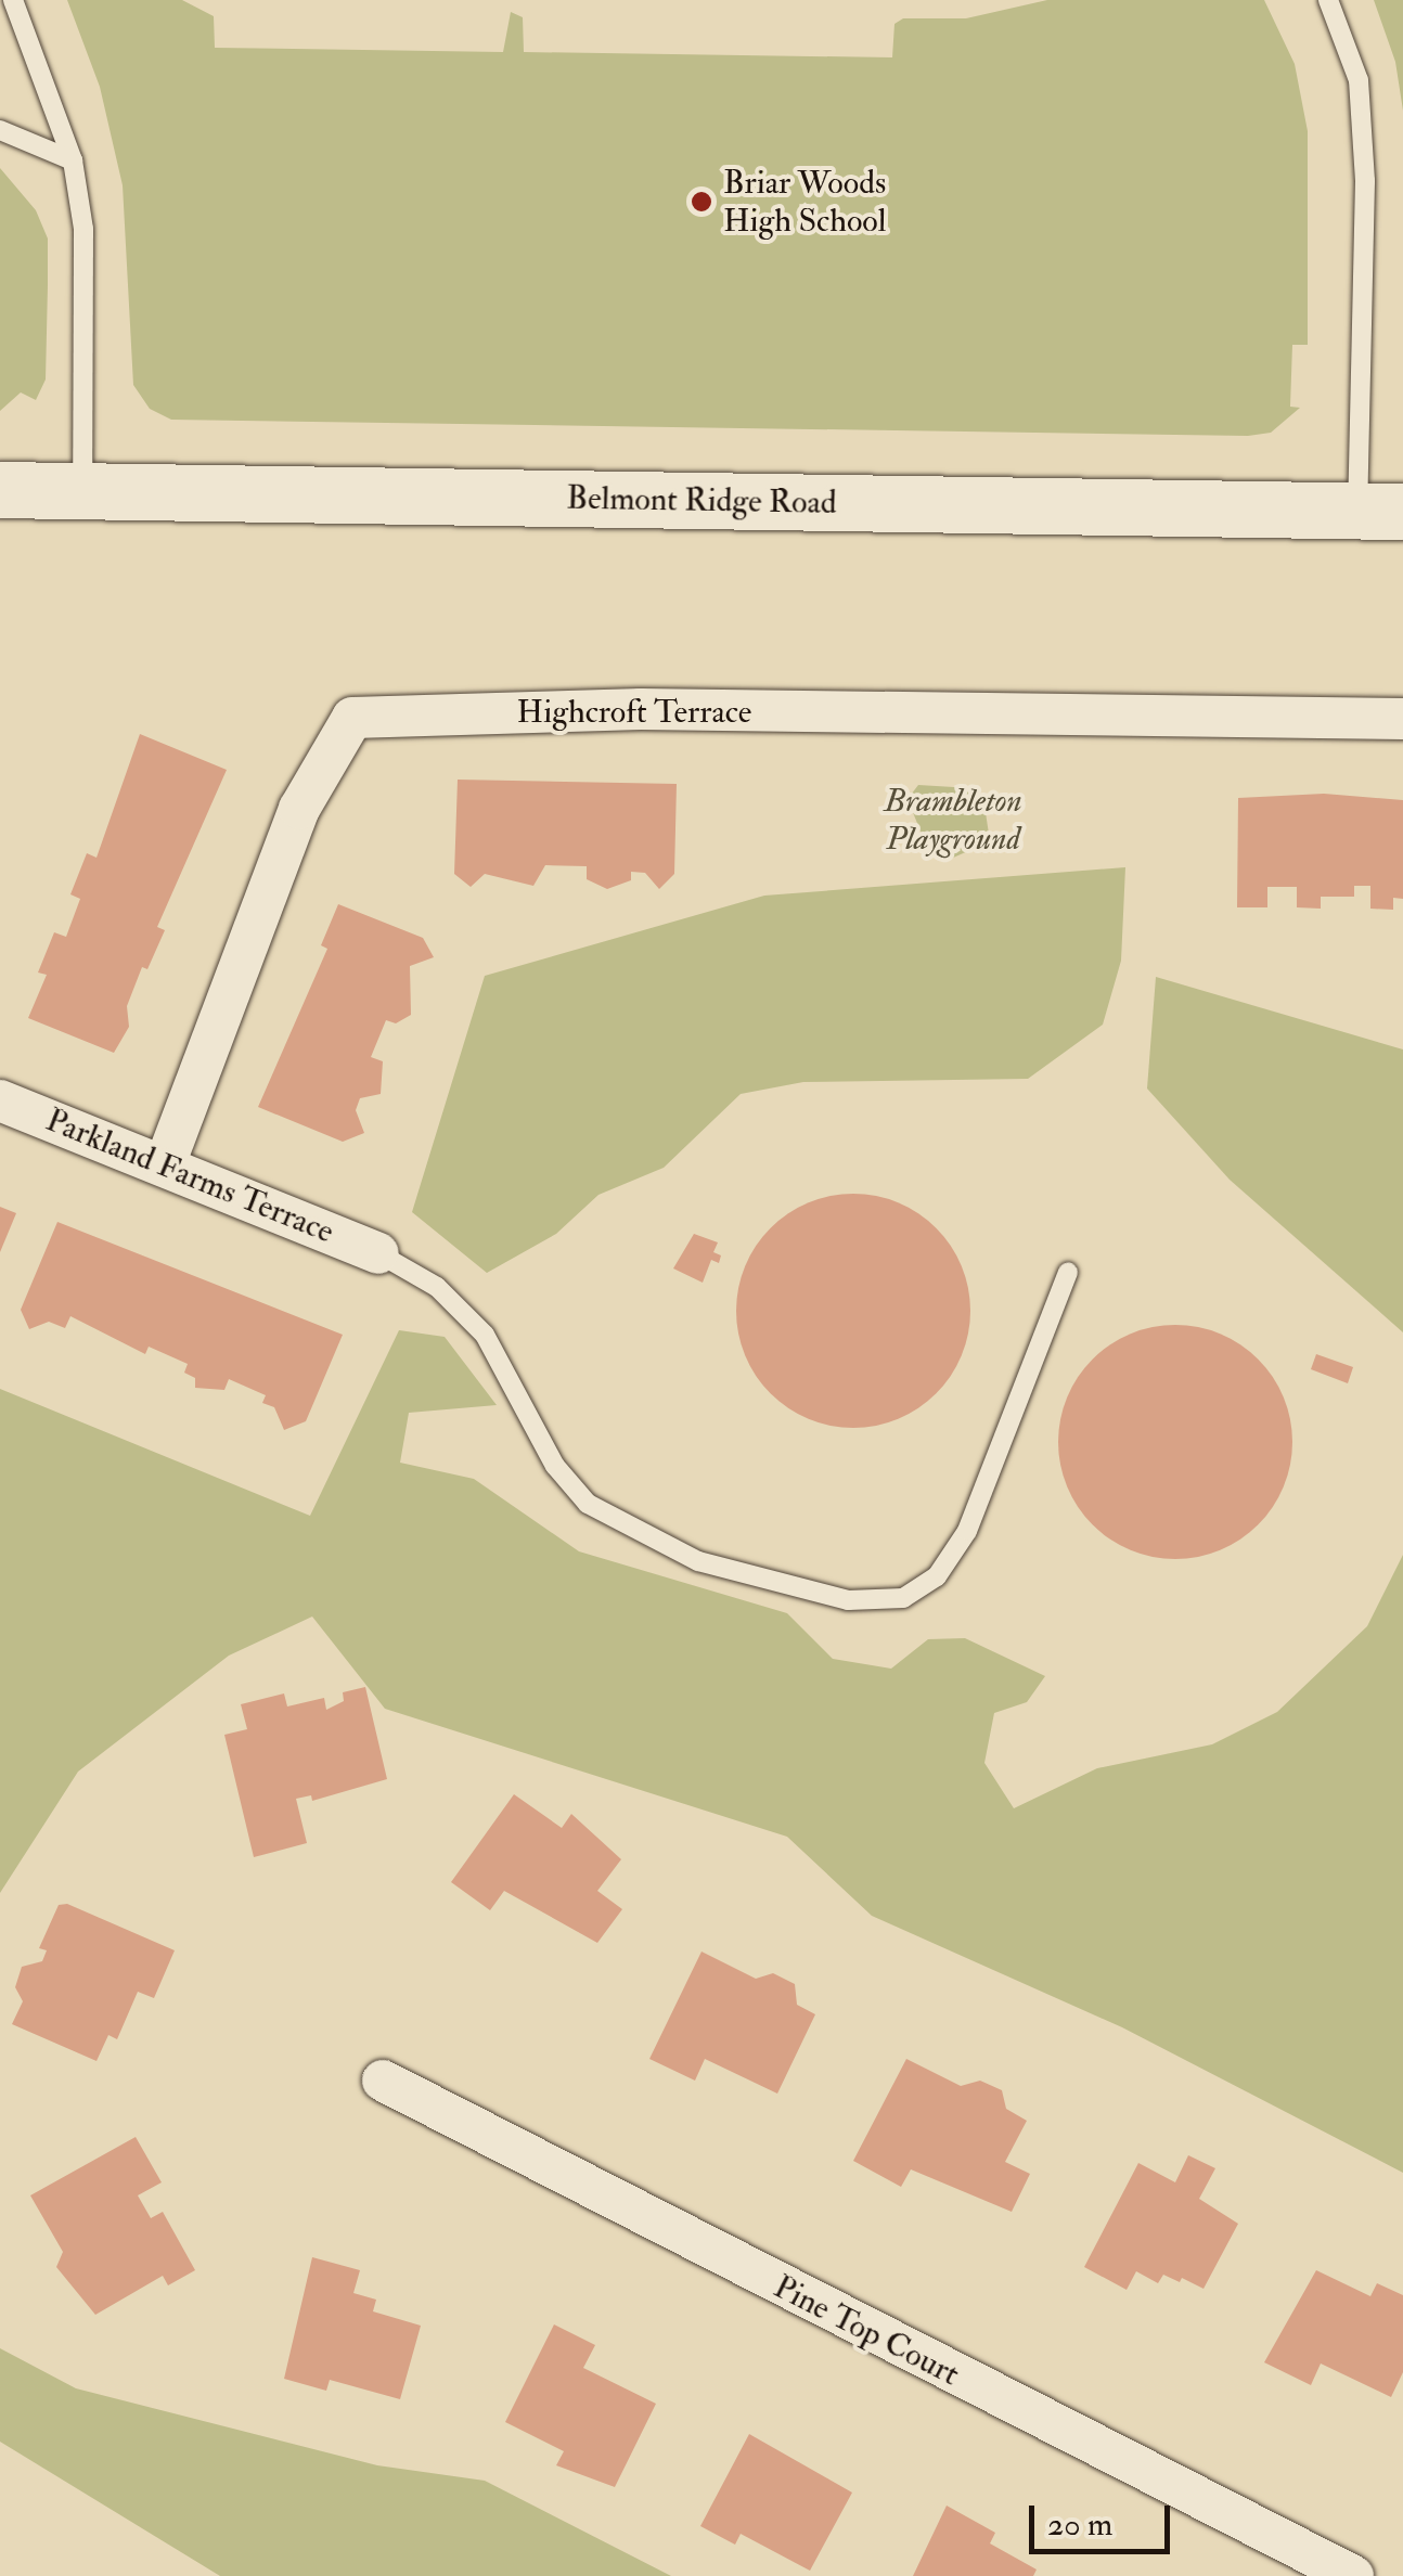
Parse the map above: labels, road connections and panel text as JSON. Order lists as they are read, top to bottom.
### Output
{
  "streets": {
    "main road": ["Belmont Ridge Road"],
    "street": ["Highcroft Terrace", "Parkland Farms Terrace", "Pine Top Court"]
  },
  "crossings": [
    ["Highcroft Terrace", "Parkland Farms Terrace"]
  ],
  "parks": ["Brambleton Playground"],
  "places": ["Briar Woods High School"],
  "scale_bar": "20 m"
}
